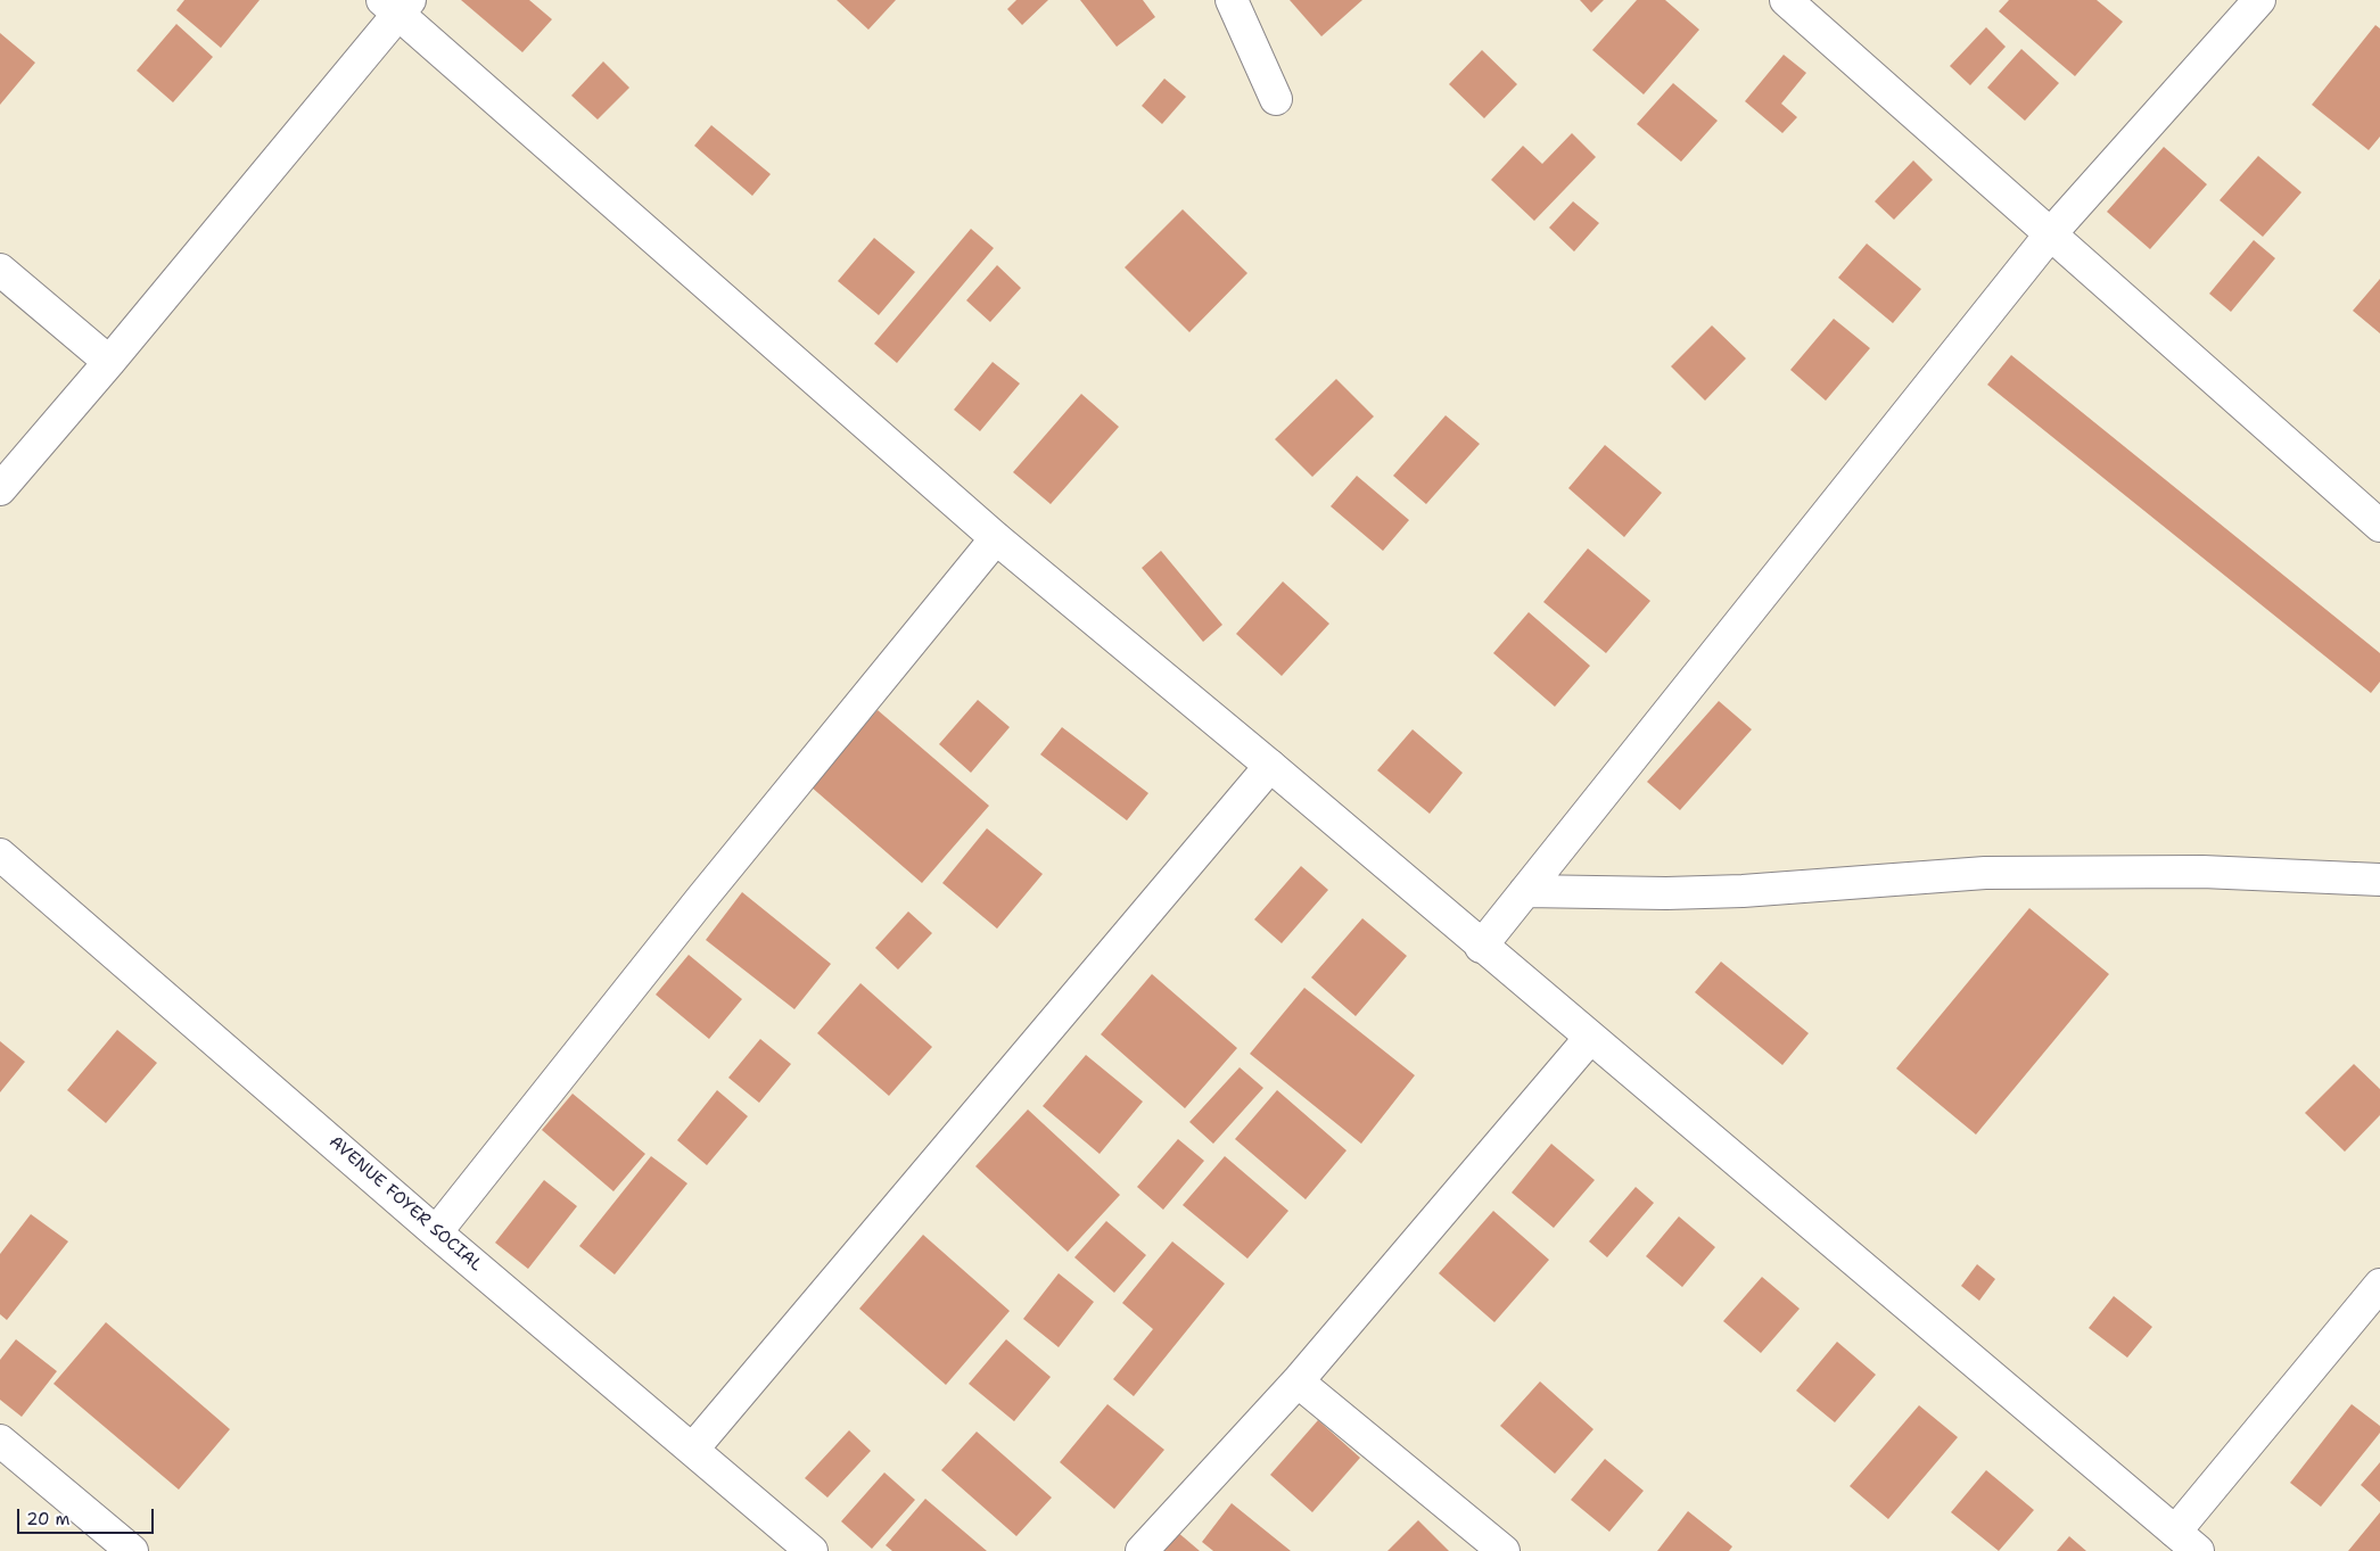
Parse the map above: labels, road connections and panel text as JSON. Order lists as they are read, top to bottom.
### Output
{
  "streets": {
    "street": ["AVENUE FOYER SOCIAL"]
  },
  "scale_bar": "20 m"
}
